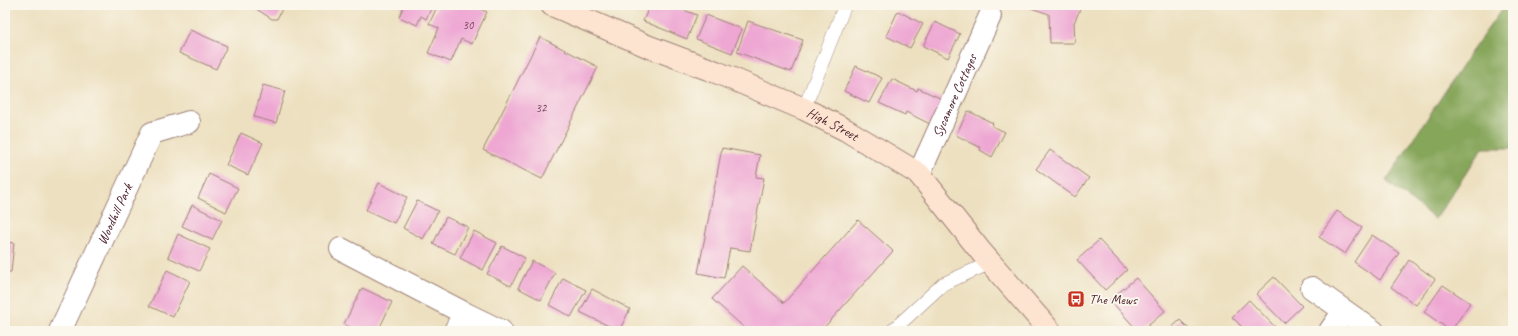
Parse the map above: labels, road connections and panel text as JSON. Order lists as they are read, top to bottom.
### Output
{
  "streets": {
    "street": ["Sycamore Cottages", "High Street", "Woodhill Park"]
  },
  "crossings": [
    ["Sycamore Cottages", "High Street"]
  ],
  "places": {
    "bus stop": ["The Mews"]
  },
  "house_numbers": ["30", "32"]
}
